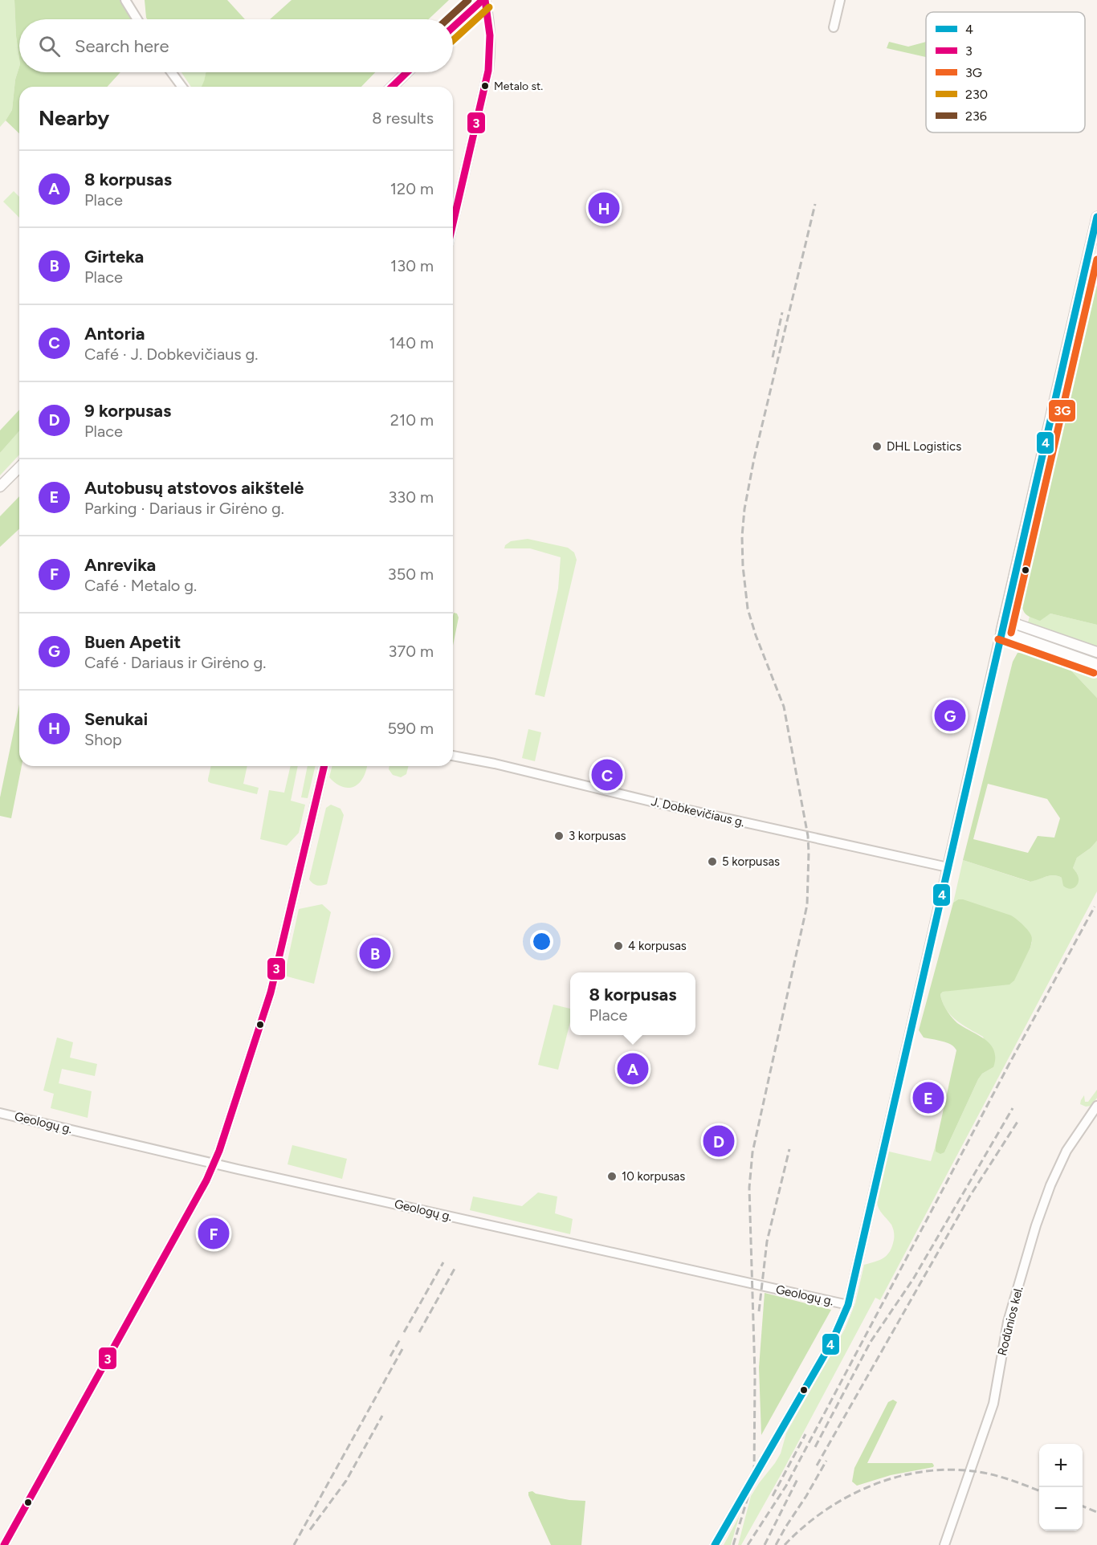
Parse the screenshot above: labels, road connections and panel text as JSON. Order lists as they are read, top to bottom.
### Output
{
  "streets": {
    "street": ["J. Dobkevičiaus g.", "Geologų g.", "Rodūnios kel."]
  },
  "places": [
    "Metalo st.",
    "DHL Logistics",
    "3 korpusas",
    "5 korpusas",
    "4 korpusas",
    "10 korpusas"
  ],
  "lines": [
    "transit line 3",
    "transit line 236",
    "transit line 230",
    "transit line 4",
    "transit line 3G"
  ],
  "legend": [
    "4",
    "3",
    "3G",
    "230",
    "236"
  ],
  "page": {
    "search": "Search here",
    "heading": ["Nearby", "8 results"],
    "list": [
      {
        "mark": "A",
        "name": "8 korpusas",
        "note": "Place",
        "value": "120 m"
      },
      {
        "mark": "B",
        "name": "Girteka",
        "note": "Place",
        "value": "130 m"
      },
      {
        "mark": "C",
        "name": "Antoria",
        "note": "Café · J. Dobkevičiaus g.",
        "value": "140 m"
      },
      {
        "mark": "D",
        "name": "9 korpusas",
        "note": "Place",
        "value": "210 m"
      },
      {
        "mark": "E",
        "name": "Autobusų atstovos aikštelė",
        "note": "Parking · Dariaus ir Girėno g.",
        "value": "330 m"
      },
      {
        "mark": "F",
        "name": "Anrevika",
        "note": "Café · Metalo g.",
        "value": "350 m"
      },
      {
        "mark": "G",
        "name": "Buen Apetit",
        "note": "Café · Dariaus ir Girėno g.",
        "value": "370 m"
      },
      {
        "mark": "H",
        "name": "Senukai",
        "note": "Shop",
        "value": "590 m"
      }
    ],
    "pins": [
      "H",
      "G",
      "C",
      "B",
      "A",
      "E",
      "D",
      "F"
    ],
    "popup": ["8 korpusas", "Place"],
    "map_buttons": ["+", "−"]
  }
}
